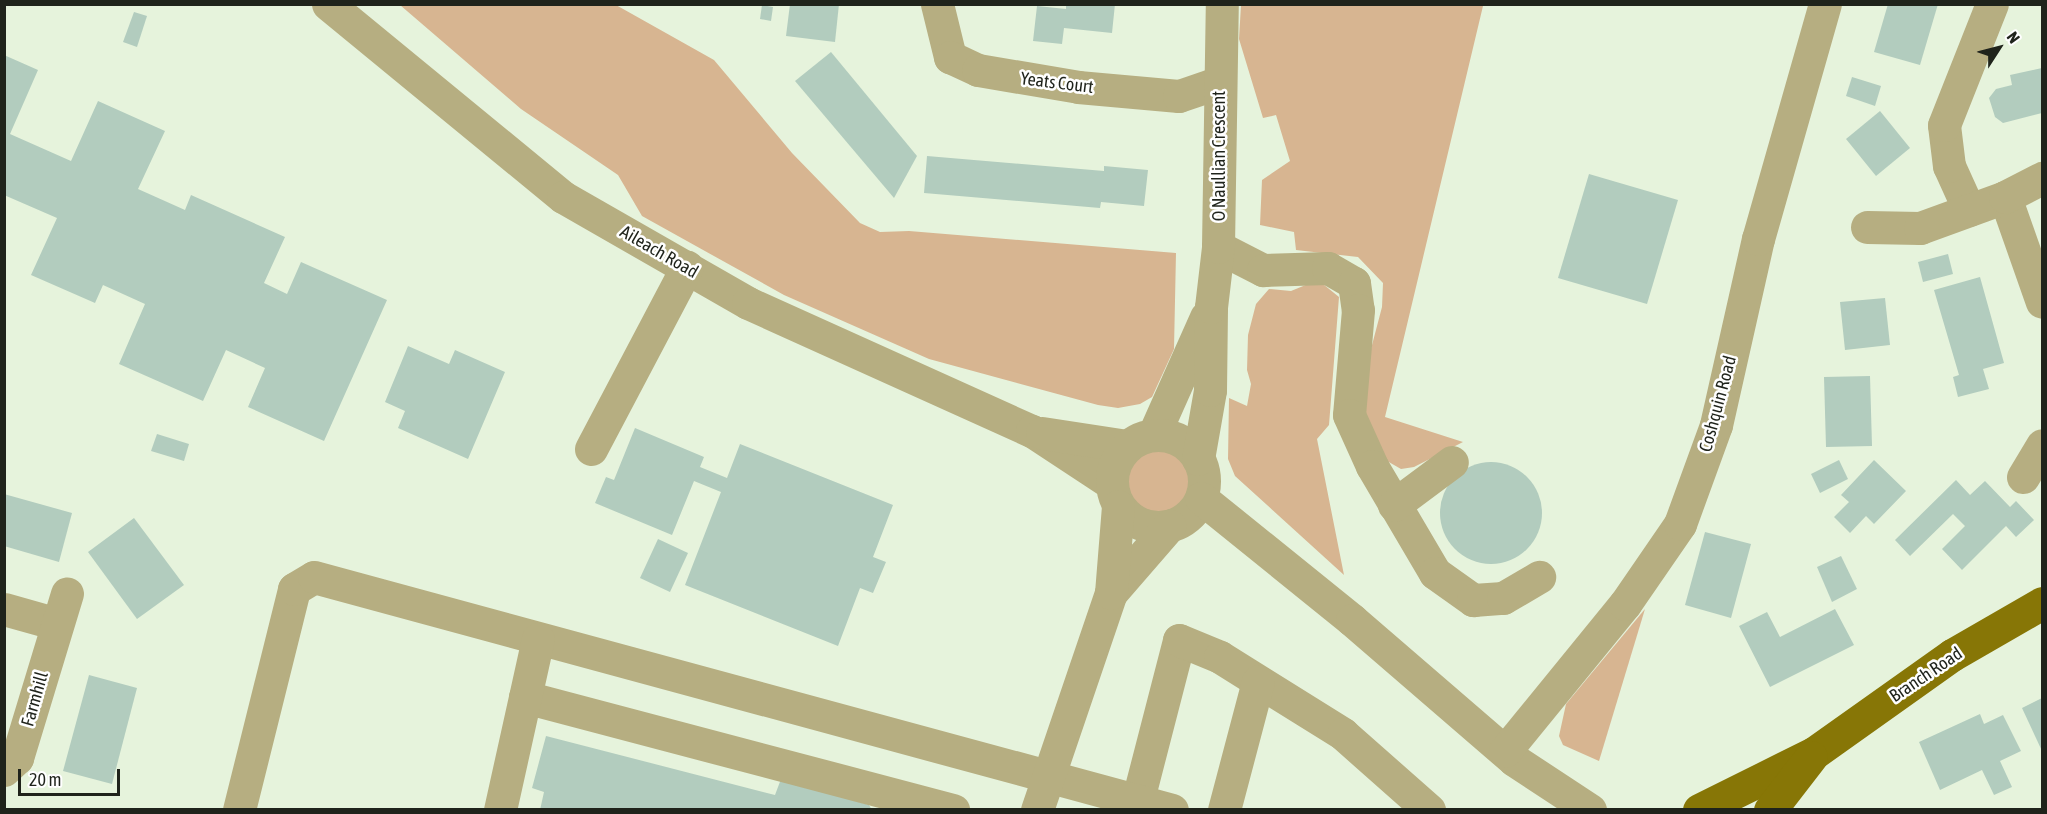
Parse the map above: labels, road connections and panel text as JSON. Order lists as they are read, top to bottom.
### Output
{
  "streets": {
    "main road": ["Branch Road"],
    "street": [
      "Yeats Court",
      "O Naullian Crescent",
      "Aileach Road",
      "Coshquin Road",
      "Farmhill"
    ]
  },
  "crossings": [
    ["Yeats Court", "O Naullian Crescent"],
    ["O Naullian Crescent", "Aileach Road"]
  ],
  "scale_bar": "20 m",
  "north": "top right"
}
